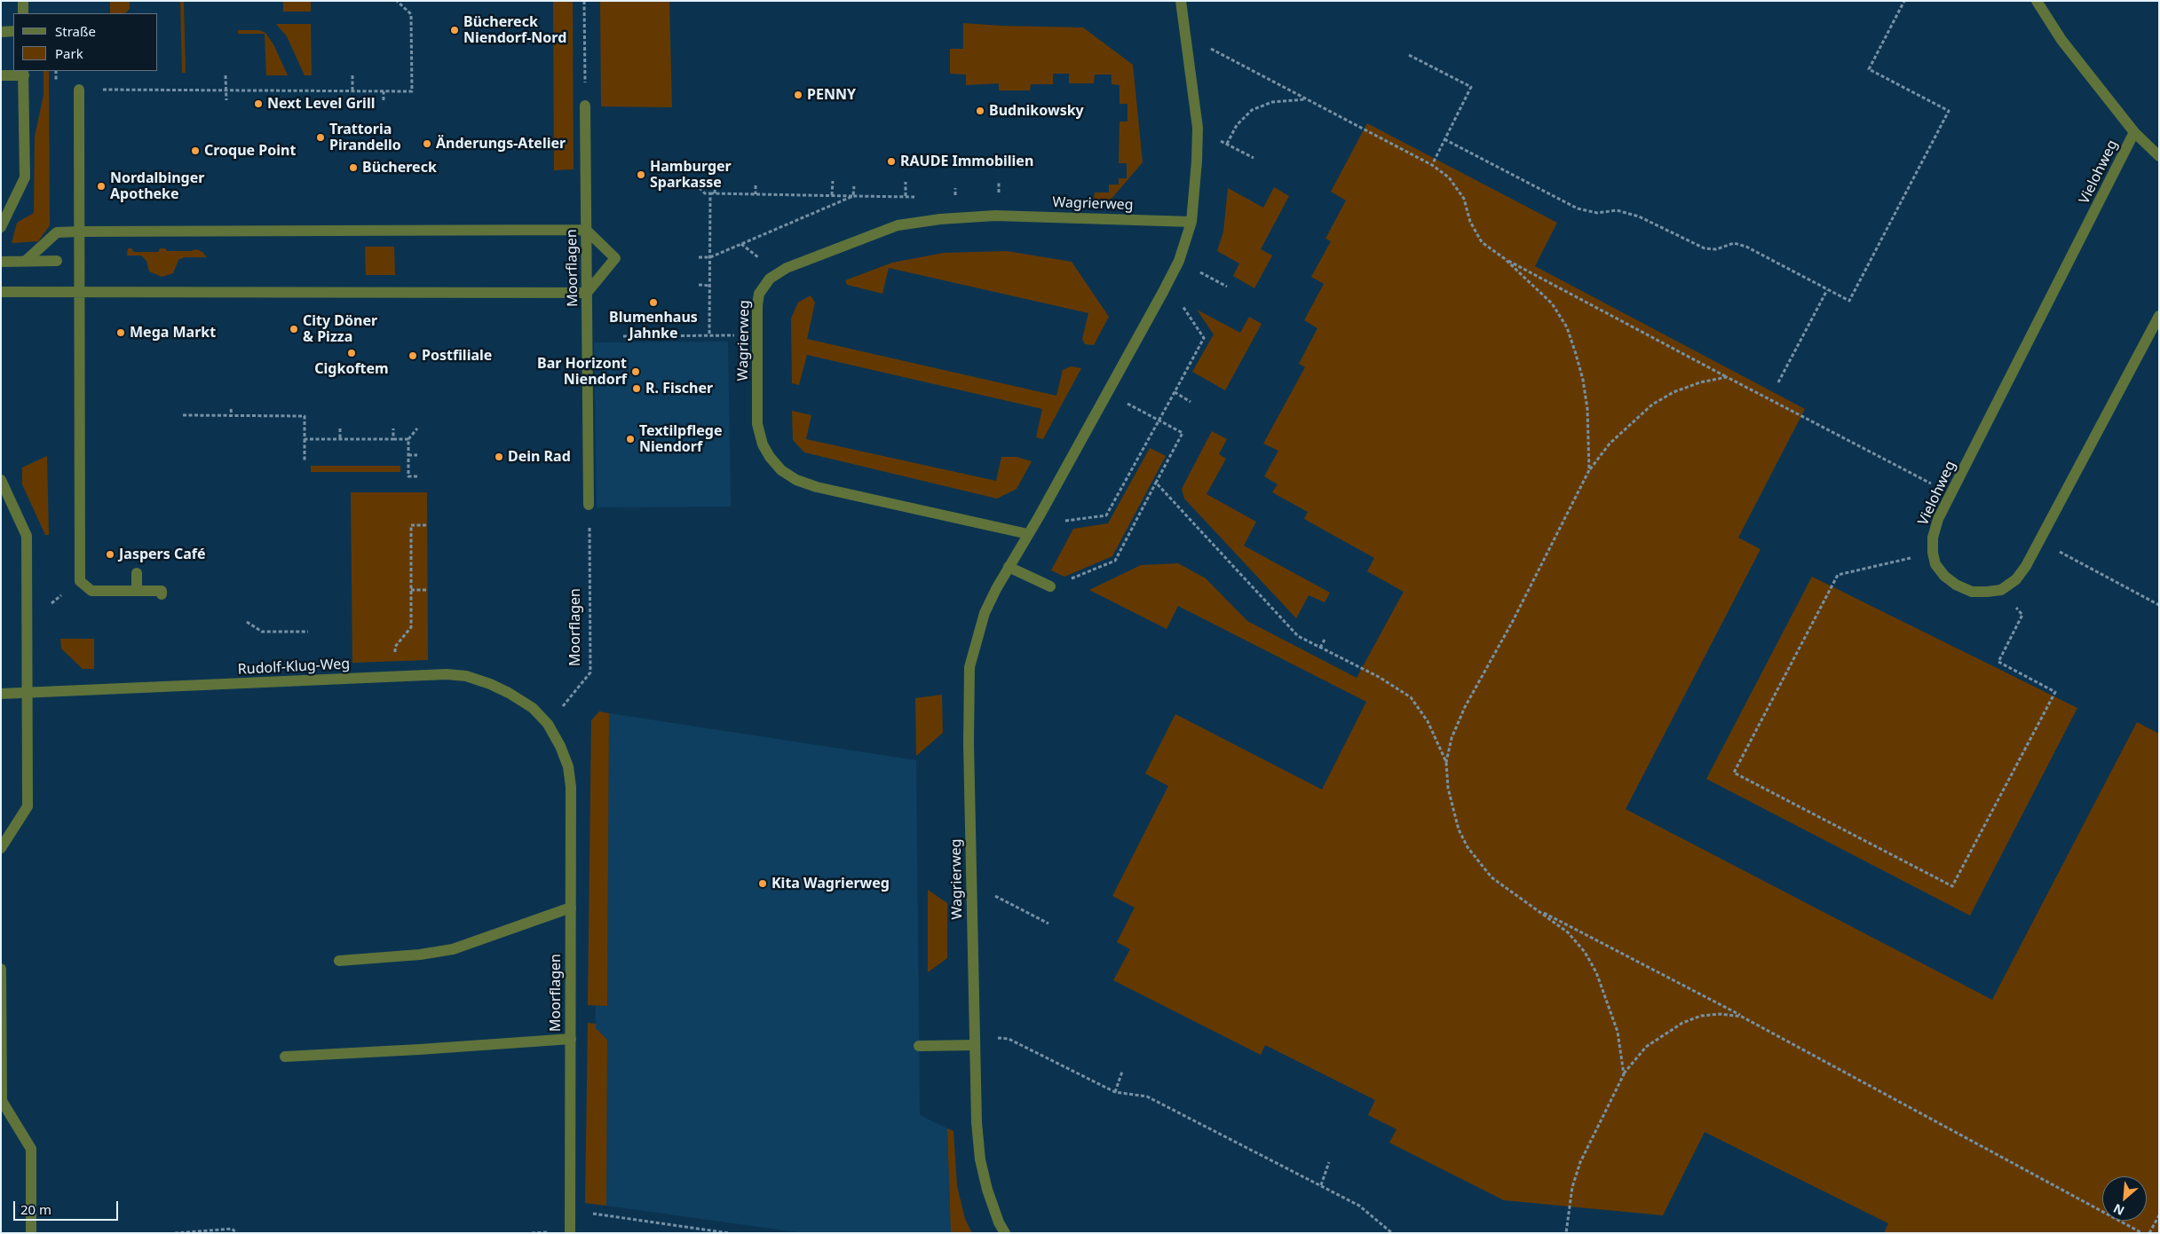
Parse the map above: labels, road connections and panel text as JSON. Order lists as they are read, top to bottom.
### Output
{
  "streets": {
    "street": [
      "Vielohweg",
      "Wagrierweg",
      "Moorflagen",
      "Rudolf-Klug-Weg"
    ]
  },
  "crossings": [
    ["Moorflagen", "Rudolf-Klug-Weg"]
  ],
  "places": [
    "Büchereck Niendorf-Nord",
    "PENNY",
    "Next Level Grill",
    "Budnikowsky",
    "Trattoria Pirandello",
    "Änderungs-Atelier",
    "Croque Point",
    "RAUDE Immobilien",
    "Büchereck",
    "Hamburger Sparkasse",
    "Nordalbinger Apotheke",
    "Blumenhaus Jahnke",
    "City Döner & Pizza",
    "Mega Markt",
    "Cigkoftem",
    "Postfiliale",
    "Bar Horizont Niendorf",
    "R. Fischer",
    "Textilpflege Niendorf",
    "Dein Rad",
    "Jaspers Café",
    "Kita Wagrierweg"
  ],
  "legend": ["Straße", "Park"],
  "scale_bar": "20 m",
  "north": "bottom left"
}
